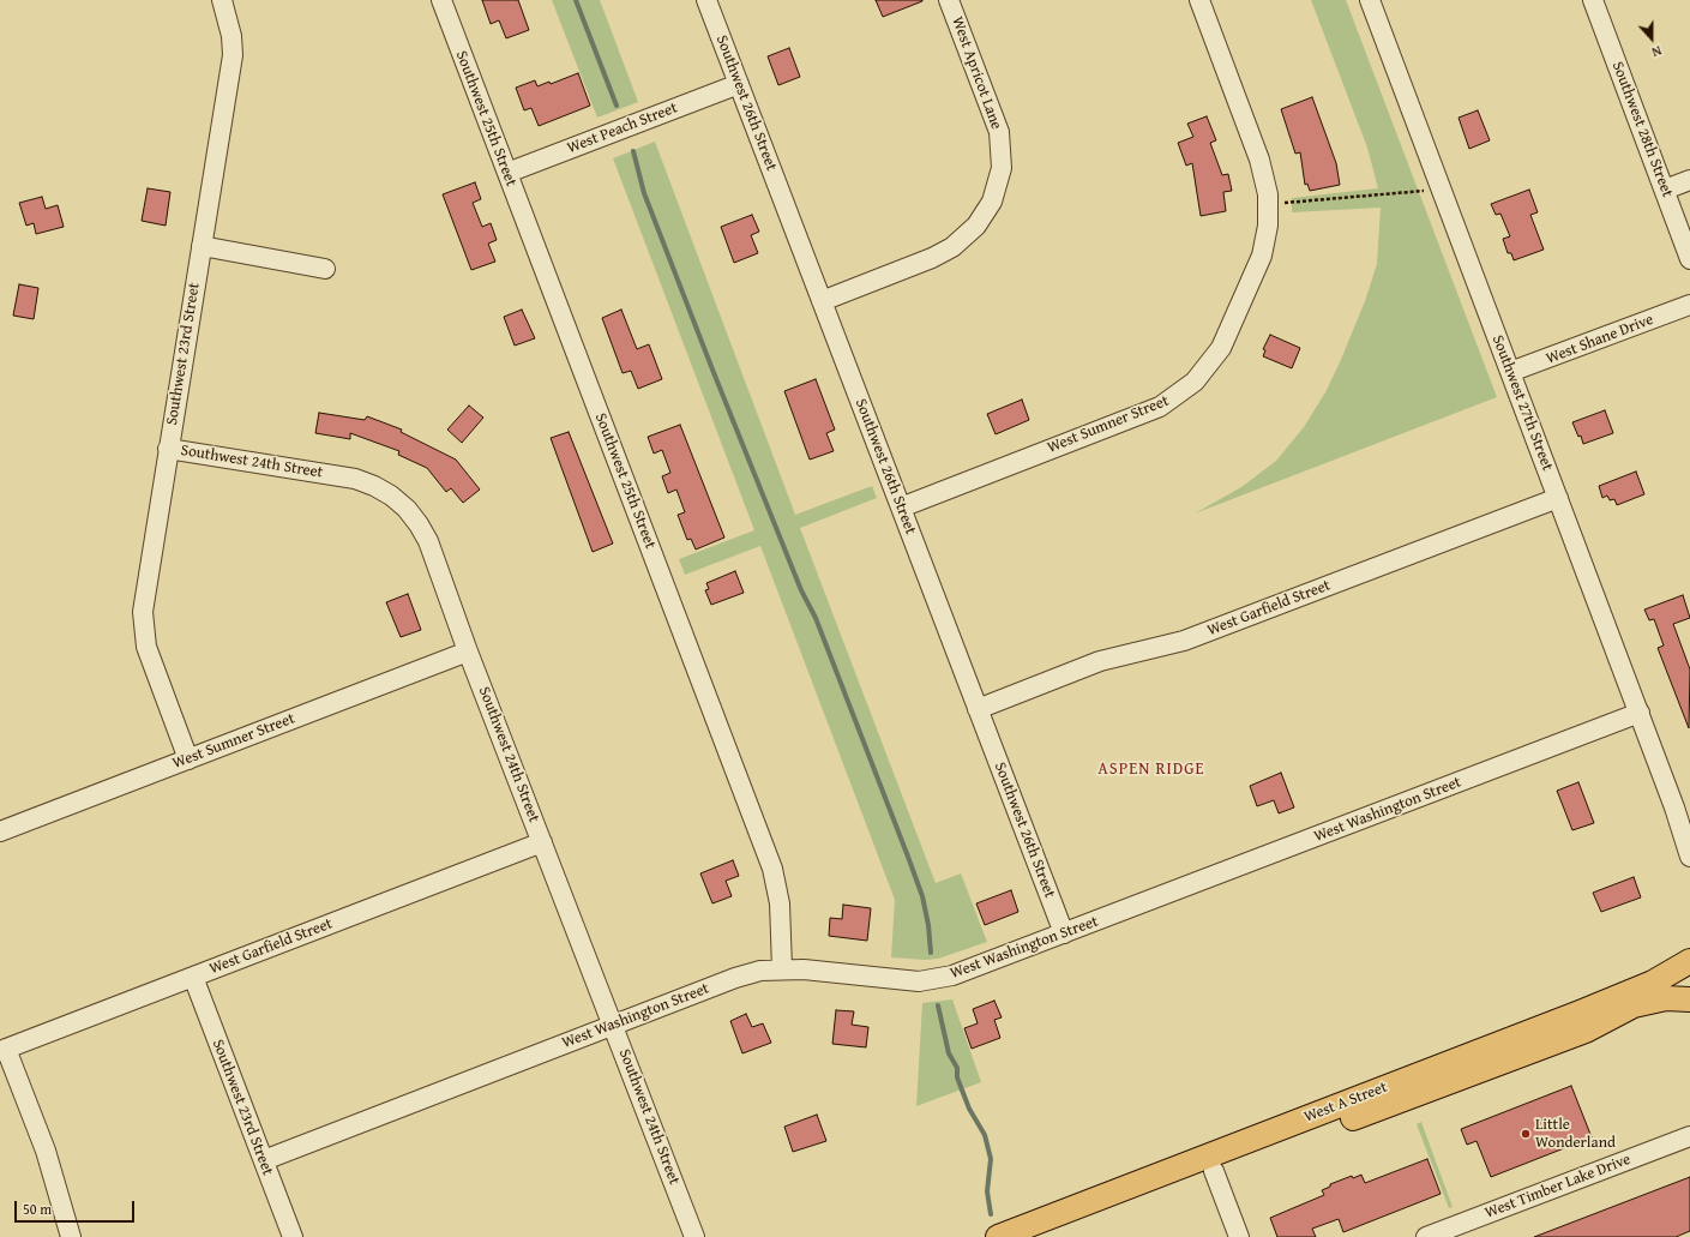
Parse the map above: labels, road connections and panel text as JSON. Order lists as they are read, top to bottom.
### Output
{
  "streets": {
    "main road": ["West A Street"],
    "street": [
      "West Apricot Lane",
      "Southwest 26th Street",
      "Southwest 25th Street",
      "West Peach Street",
      "Southwest 28th Street",
      "West Shane Drive",
      "Southwest 23rd Street",
      "Southwest 27th Street",
      "West Sumner Street",
      "Southwest 24th Street",
      "West Garfield Street",
      "West Washington Street",
      "West Timber Lake Drive"
    ]
  },
  "crossings": [
    ["West Apricot Lane", "Southwest 26th Street"],
    ["Southwest 26th Street", "West Peach Street"],
    ["Southwest 26th Street", "West Sumner Street"],
    ["Southwest 26th Street", "West Garfield Street"],
    ["Southwest 26th Street", "West Washington Street"],
    ["Southwest 25th Street", "West Peach Street"],
    ["Southwest 25th Street", "West Washington Street"],
    ["West Shane Drive", "Southwest 27th Street"],
    ["Southwest 23rd Street", "West Sumner Street"],
    ["Southwest 23rd Street", "Southwest 24th Street"],
    ["Southwest 23rd Street", "West Garfield Street"],
    ["Southwest 23rd Street", "West Washington Street"],
    ["Southwest 27th Street", "West Garfield Street"],
    ["Southwest 27th Street", "West Washington Street"],
    ["West Sumner Street", "Southwest 24th Street"],
    ["Southwest 24th Street", "West Garfield Street"],
    ["Southwest 24th Street", "West Washington Street"]
  ],
  "districts": ["ASPEN RIDGE"],
  "places": ["Little Wonderland"],
  "scale_bar": "50 m",
  "north": "bottom"
}
